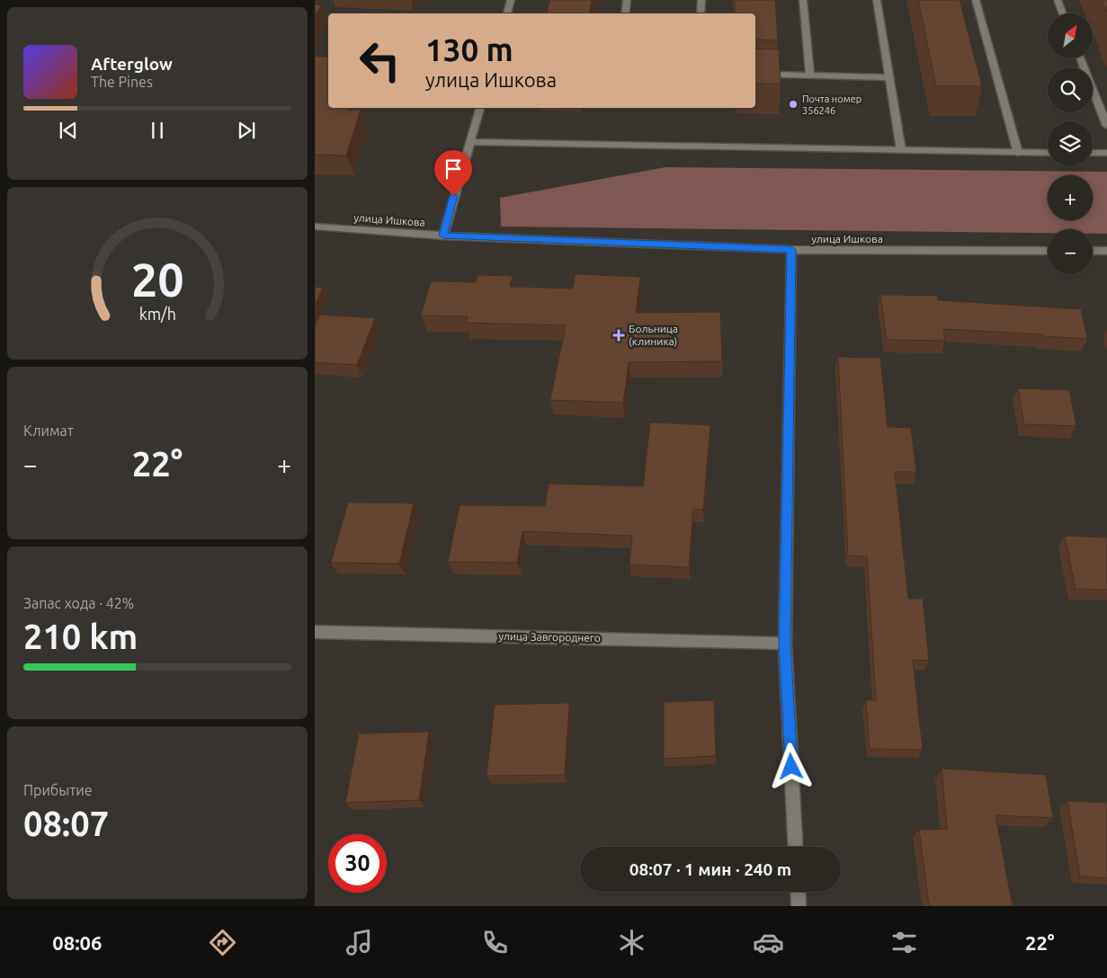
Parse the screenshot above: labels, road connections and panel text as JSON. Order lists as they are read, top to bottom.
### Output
{
  "streets": {
    "street": ["улица Ишкова", "улица Завгороднего"]
  },
  "places": {
    "other": ["Почта номер 356246"],
    "health": ["Больница (клиника)"]
  },
  "north": "top right",
  "page": {
    "map_buttons": ["+", "−"],
    "turn": ["130 m", "улица Ишкова"],
    "song": ["Afterglow", "The Pines"],
    "tile": [
      "Климат",
      ["Запас хода · 42%", "210 km"],
      ["Прибытие", "08:07"]
    ],
    "heat": ["−", "22°", "+"],
    "limit": "30",
    "trip": "08:07 · 1 мин · 240 m",
    "tabs": ["08:06", "22°"],
    "gauge": ["20", "km/h"]
  }
}
